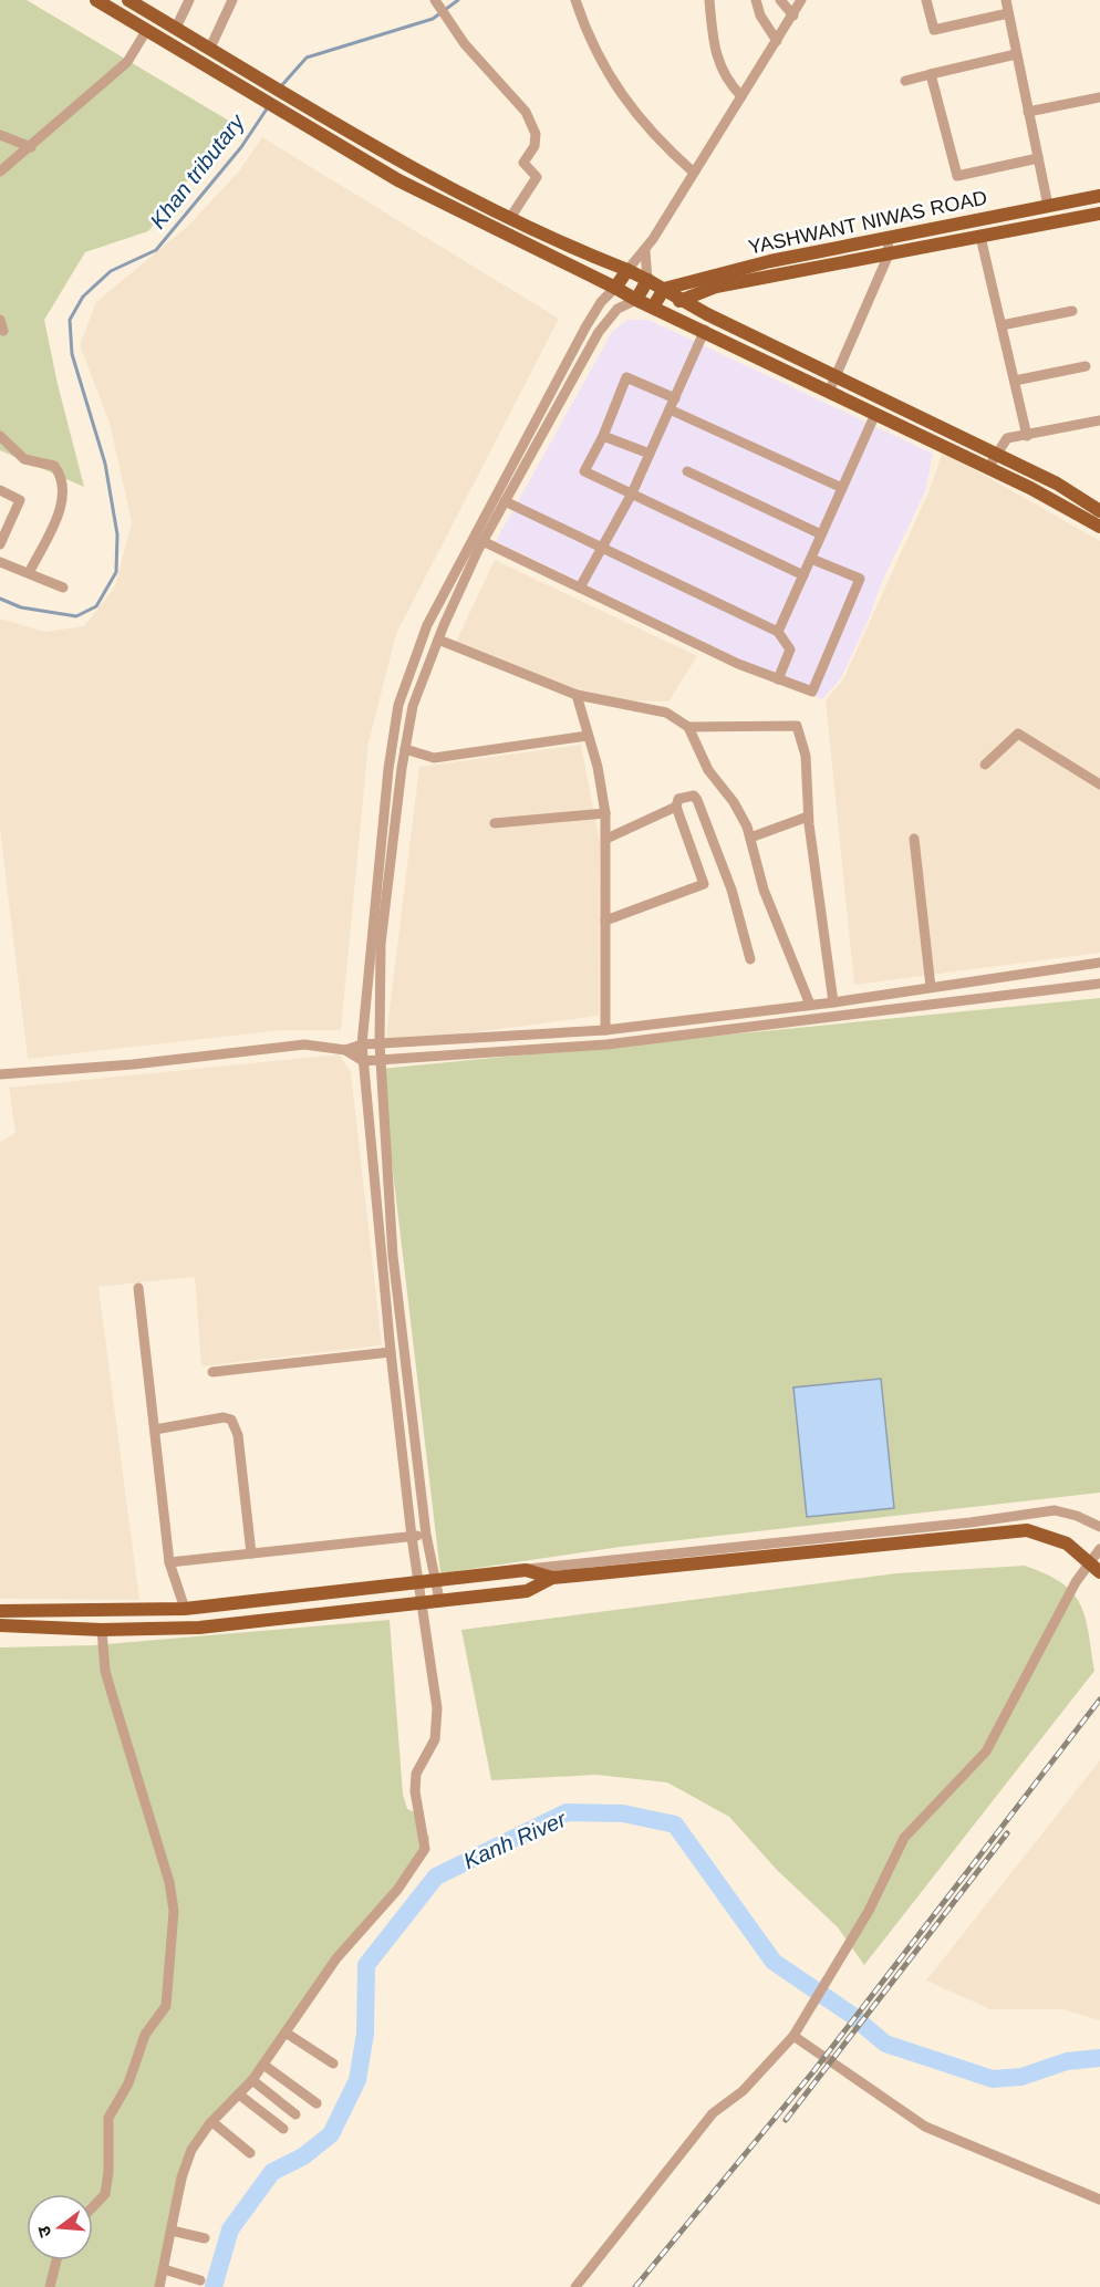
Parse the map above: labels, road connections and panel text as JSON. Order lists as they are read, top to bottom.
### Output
{
  "streets": {
    "main road": ["YASHWANT NIWAS ROAD"]
  },
  "water": ["Khan tributary", "Kanh River"],
  "north": "left"
}
